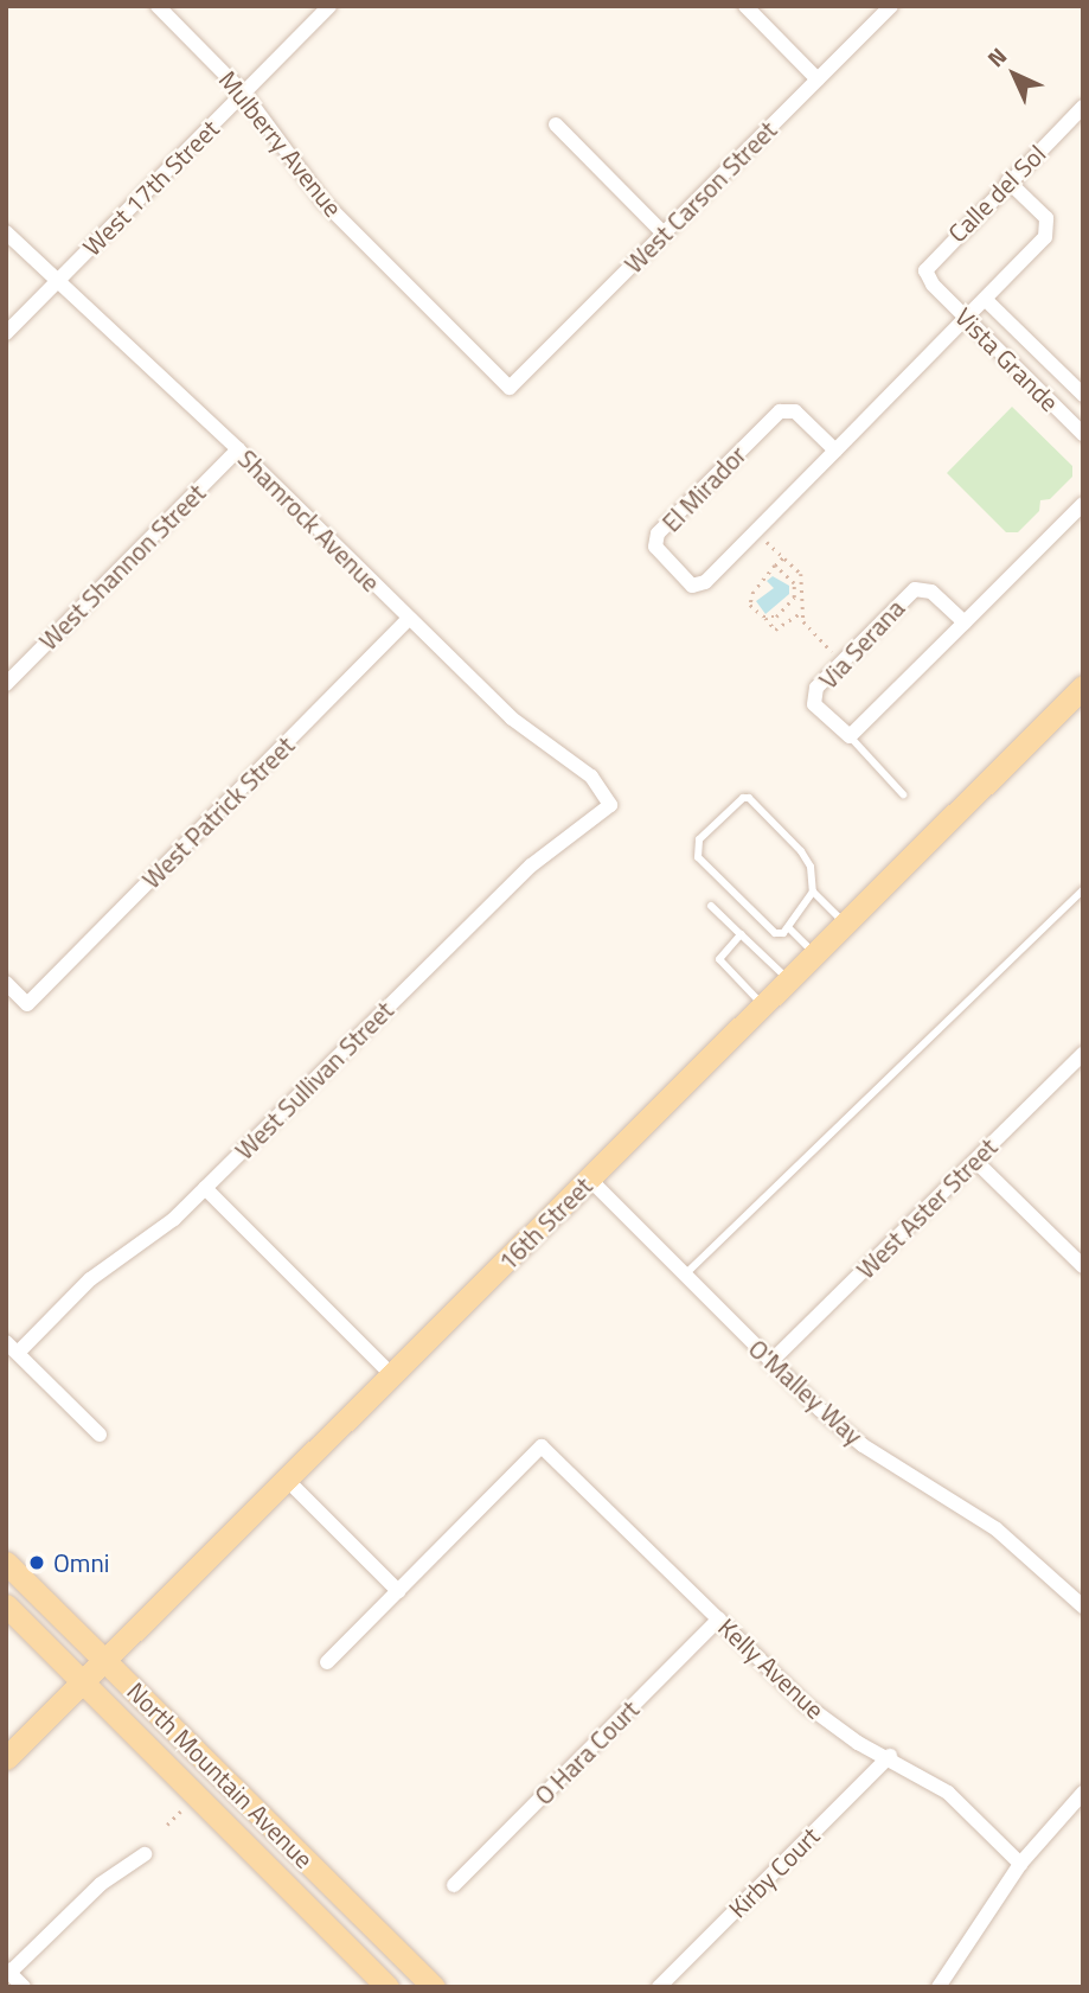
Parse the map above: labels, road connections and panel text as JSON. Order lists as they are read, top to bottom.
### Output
{
  "streets": {
    "main road": ["16th Street", "North Mountain Avenue"],
    "street": [
      "Mulberry Avenue",
      "West 17th Street",
      "Calle del Sol",
      "West Carson Street",
      "Vista Grande",
      "El Mirador",
      "Shamrock Avenue",
      "West Shannon Street",
      "Via Serana",
      "West Patrick Street",
      "West Sullivan Street",
      "West Aster Street",
      "O'Malley Way",
      "Kelly Avenue",
      "O Hara Court",
      "Kirby Court"
    ]
  },
  "crossings": [
    ["Mulberry Avenue", "West 17th Street"],
    ["Mulberry Avenue", "West Carson Street"],
    ["West 17th Street", "Shamrock Avenue"],
    ["Calle del Sol", "Vista Grande"],
    ["Calle del Sol", "El Mirador"],
    ["Vista Grande", "El Mirador"],
    ["Shamrock Avenue", "West Shannon Street"],
    ["Shamrock Avenue", "West Patrick Street"],
    ["Shamrock Avenue", "West Sullivan Street"],
    ["West Aster Street", "O'Malley Way"],
    ["16th Street", "O'Malley Way"],
    ["16th Street", "North Mountain Avenue"],
    ["Kelly Avenue", "O Hara Court"],
    ["Kelly Avenue", "Kirby Court"]
  ],
  "places": ["Omni"],
  "north": "top left"
}
